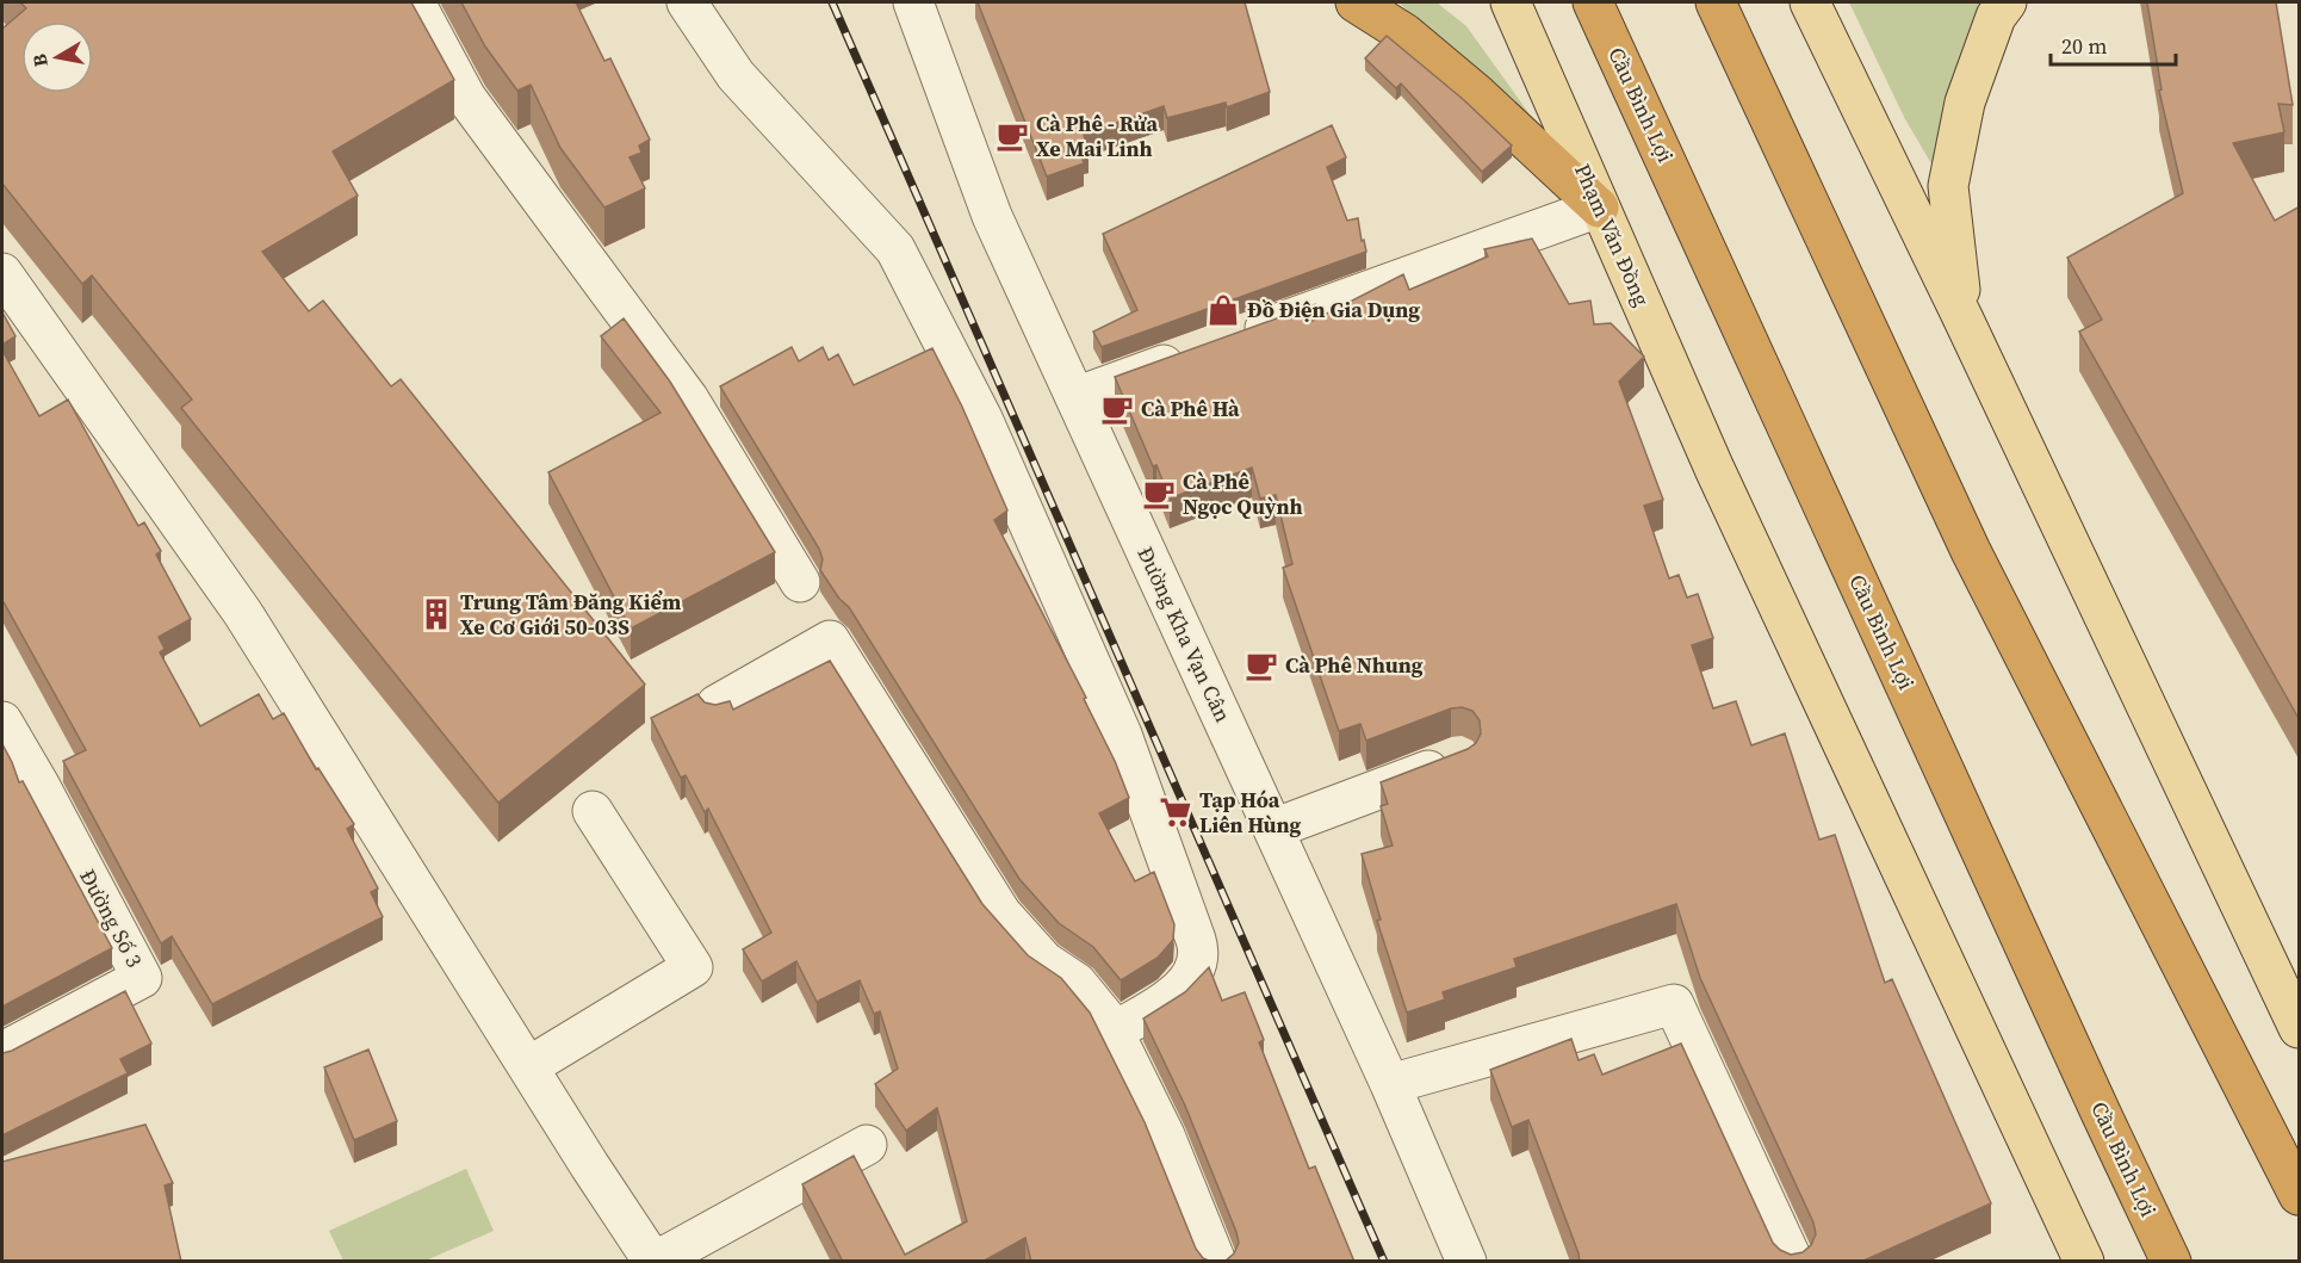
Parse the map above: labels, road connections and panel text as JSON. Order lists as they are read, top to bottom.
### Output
{
  "streets": {
    "highway": ["Cầu Bình Lợi"],
    "main road": ["Phạm Văn Đồng"],
    "street": ["Đường Kha Vạn Cân", "Đường Số 3"]
  },
  "places": {
    "cafe": [
      "Cà Phê - Rửa Xe Mai Linh",
      "Cà Phê Hà",
      "Cà Phê Ngọc Quỳnh",
      "Cà Phê Nhung"
    ],
    "shop": ["Đồ Điện Gia Dụng"],
    "building": ["Trung Tâm Đăng Kiểm Xe Cơ Giới 50-03S"],
    "supermarket": ["Tạp Hóa Liên Hùng"]
  },
  "scale_bar": "20 m",
  "north": "left"
}
